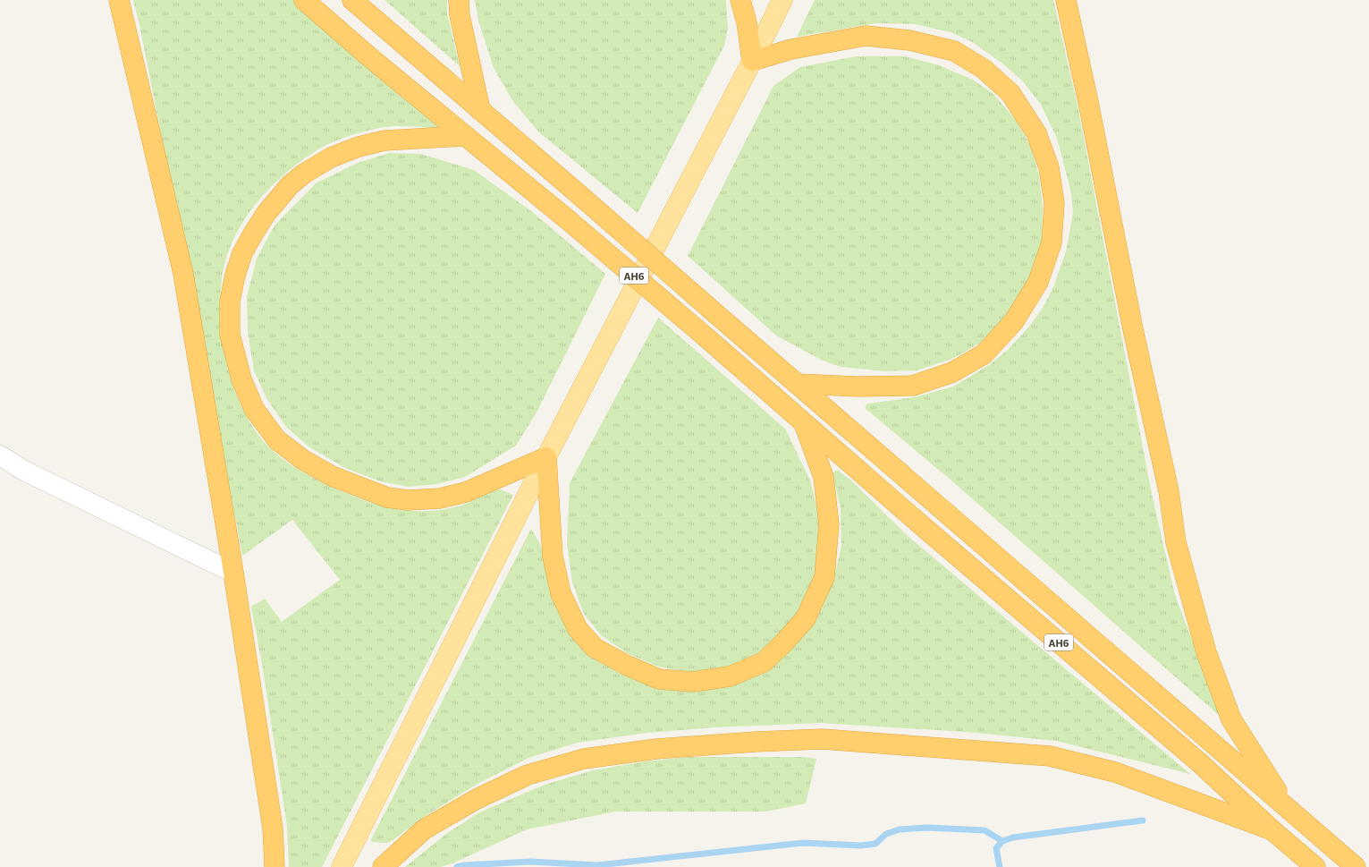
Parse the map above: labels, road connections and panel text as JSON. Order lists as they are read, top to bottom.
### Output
{
  "streets": {
    "highway": ["AH6"]
  }
}
